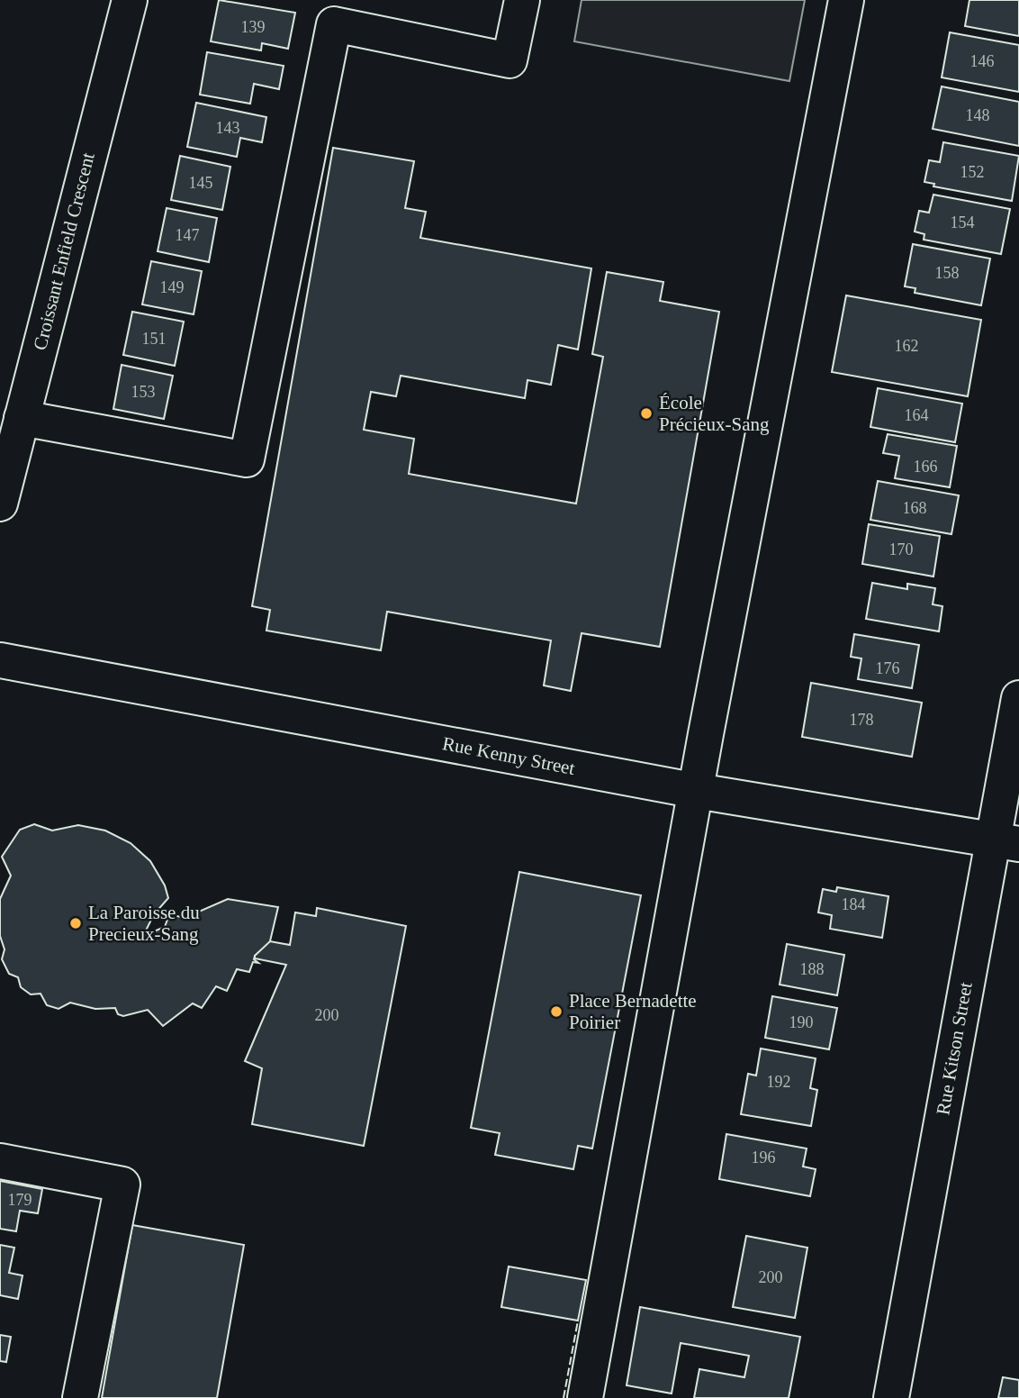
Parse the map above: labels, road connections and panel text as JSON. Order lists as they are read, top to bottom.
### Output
{
  "streets": {
    "street": ["Croissant Enfield Crescent", "Rue Kenny Street", "Rue Kitson Street"]
  },
  "crossings": [
    ["Rue Kenny Street", "Rue Kitson Street"]
  ],
  "places": ["École Précieux-Sang", "La Paroisse du Precieux-Sang", "Place Bernadette Poirier"],
  "house_numbers": [
    "139",
    "146",
    "148",
    "143",
    "152",
    "145",
    "154",
    "147",
    "158",
    "149",
    "151",
    "162",
    "153",
    "164",
    "166",
    "168",
    "170",
    "176",
    "178",
    "184",
    "188",
    "200",
    "190",
    "192",
    "196",
    "179",
    "200"
  ]
}
